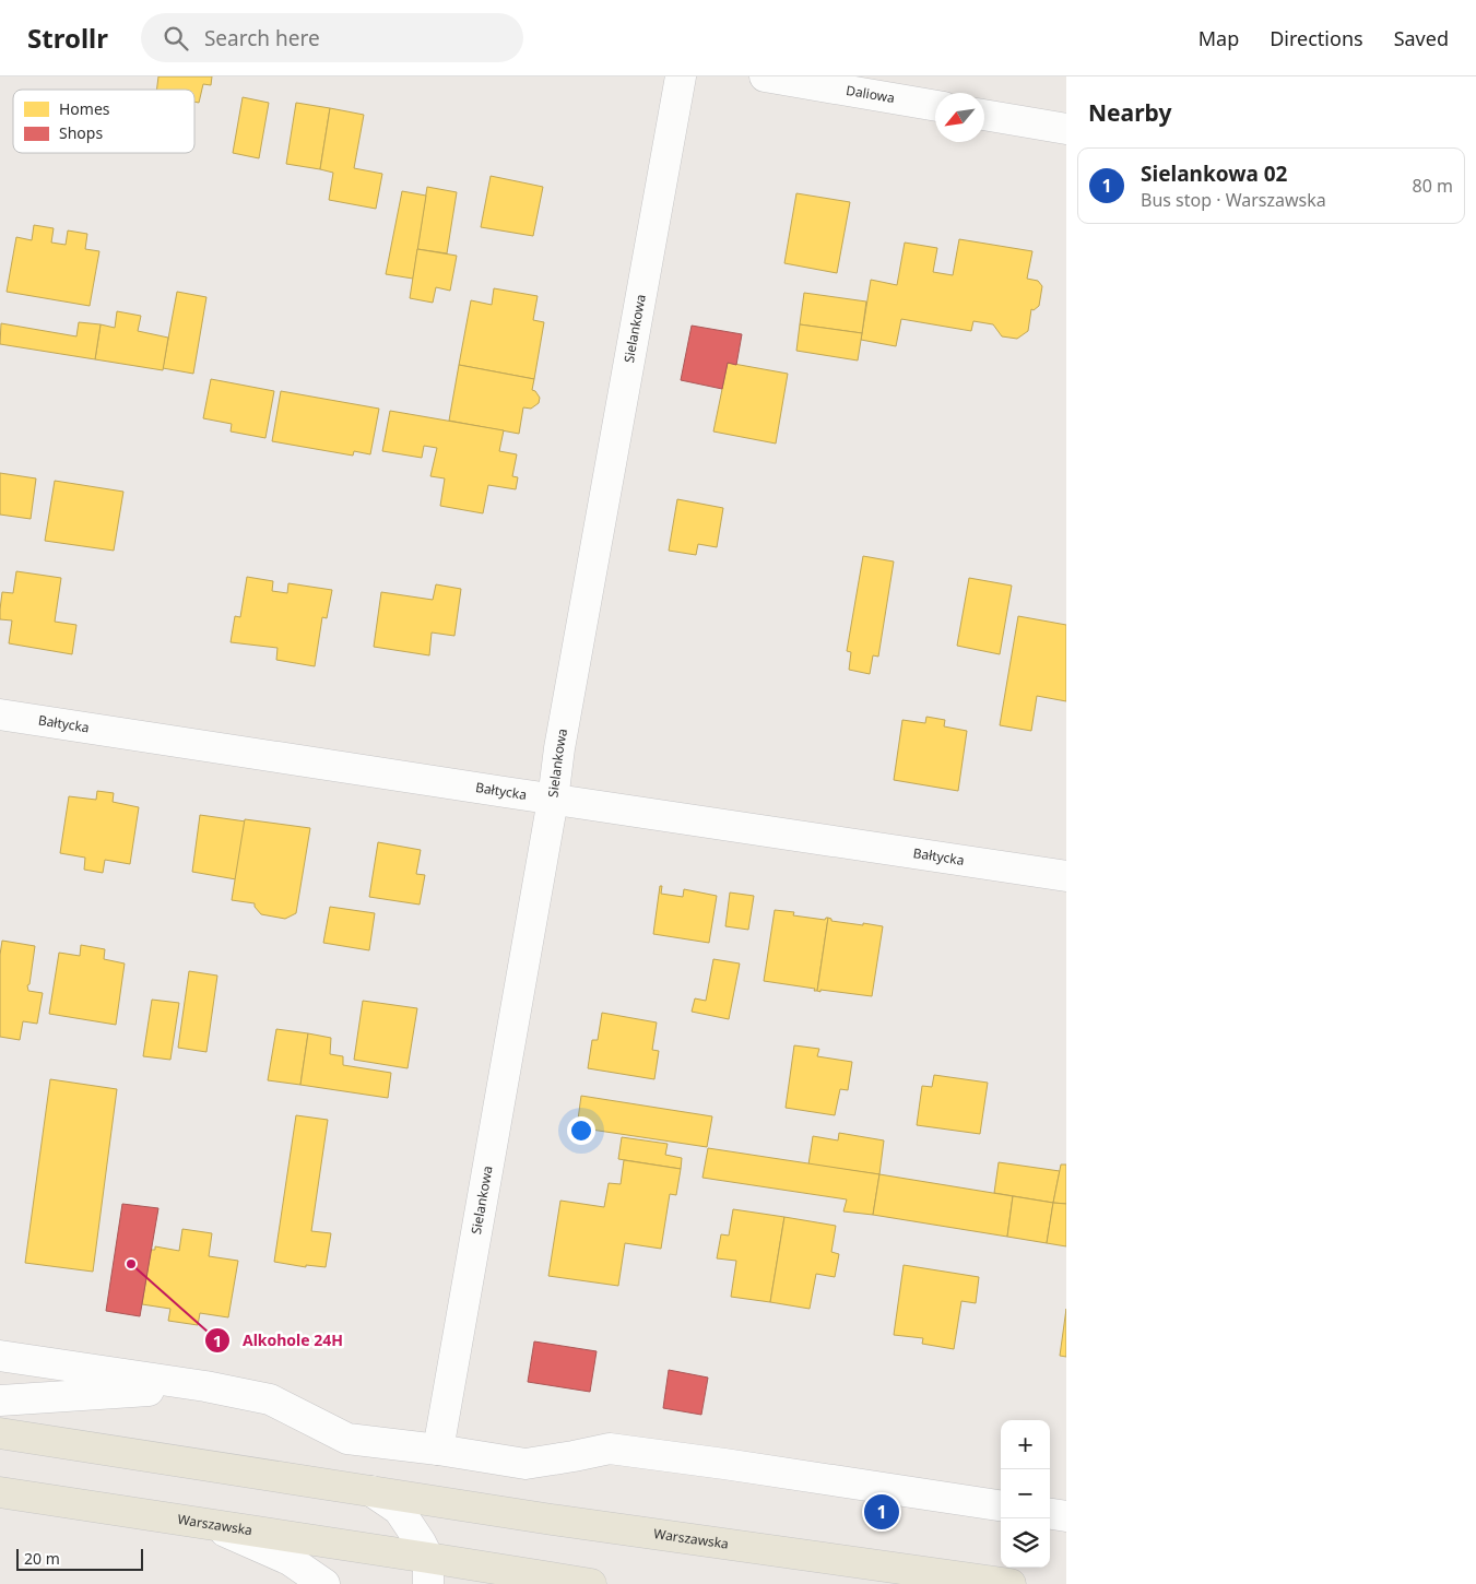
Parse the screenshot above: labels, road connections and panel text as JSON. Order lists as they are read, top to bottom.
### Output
{
  "streets": {
    "main road": ["Warszawska"],
    "street": ["Daliowa", "Sielankowa", "Bałtycka"]
  },
  "crossings": [
    ["Sielankowa", "Bałtycka"]
  ],
  "places": ["Alkohole 24H"],
  "legend": ["Homes", "Shops"],
  "scale_bar": "20 m",
  "north": "bottom left",
  "page": {
    "header": "Strollr",
    "search": "Search here",
    "nav": ["Map", "Directions", "Saved"],
    "heading": "Nearby",
    "list": [
      {
        "mark": "1",
        "name": "Sielankowa 02",
        "note": "Bus stop · Warszawska",
        "value": "80 m"
      }
    ],
    "map_buttons": ["+", "−"],
    "pins": "1",
    "scale": "20 m"
  }
}
